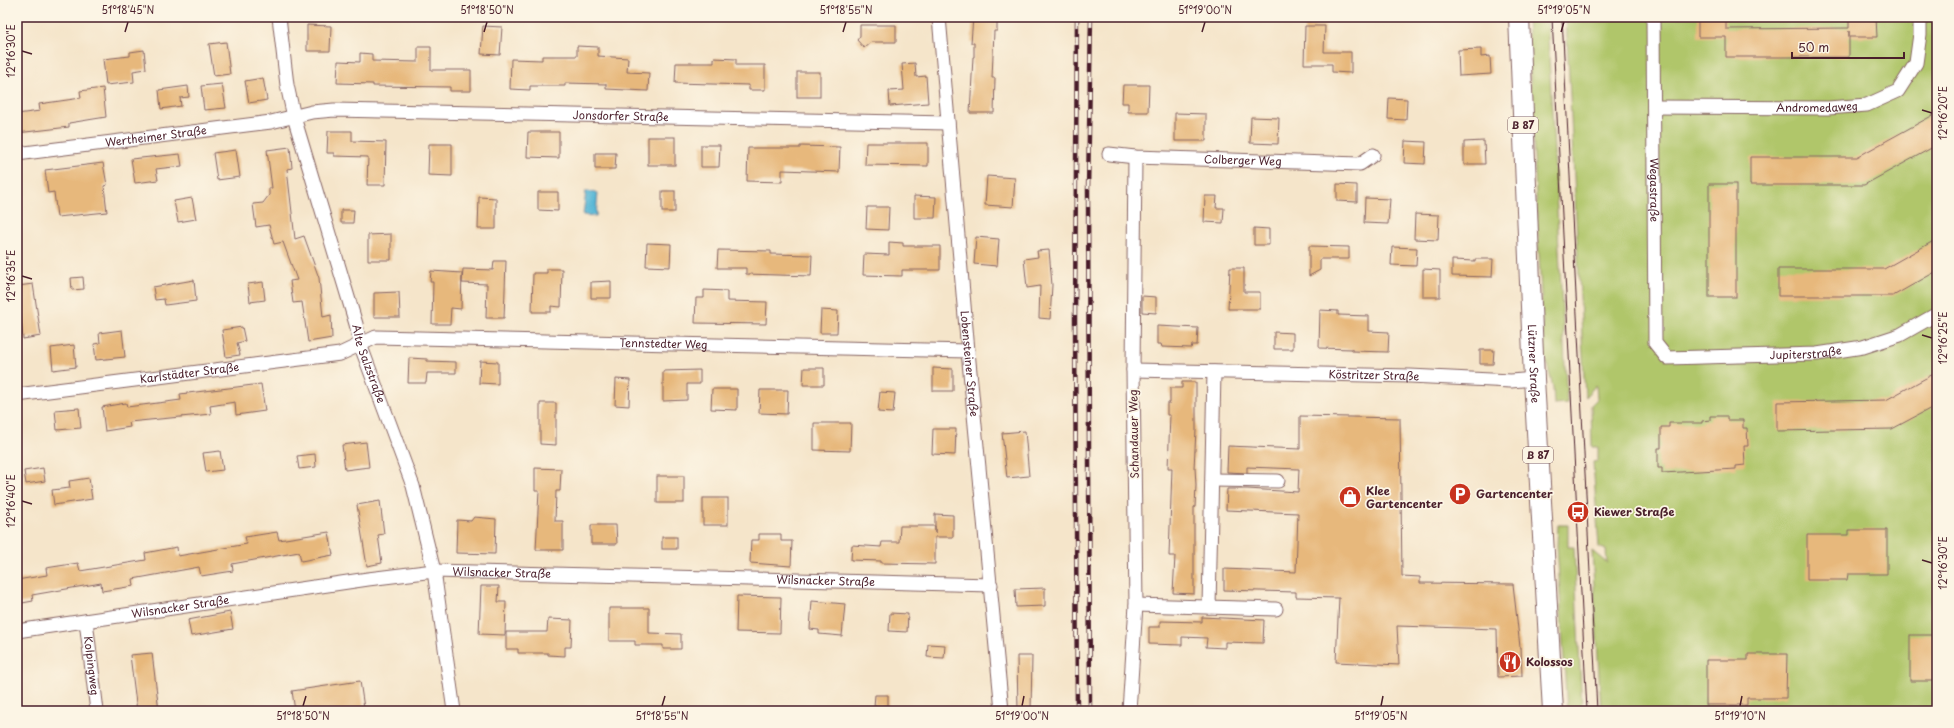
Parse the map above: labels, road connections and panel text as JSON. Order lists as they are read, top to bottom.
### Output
{
  "streets": {
    "main road": ["B 87", "Lützner Straße"],
    "street": [
      "Andromedaweg",
      "Jonsdorfer Straße",
      "Wertheimer Straße",
      "Colberger Weg",
      "Wegastraße",
      "Tennstedter Weg",
      "Jupiterstraße",
      "Alte Salzstraße",
      "Lobensteiner Straße",
      "Karlstädter Straße",
      "Köstritzer Straße",
      "Schandauer Weg",
      "Wilsnacker Straße",
      "Kolpingweg"
    ]
  },
  "crossings": [
    ["Andromedaweg", "Wegastraße"],
    ["Jonsdorfer Straße", "Wertheimer Straße"],
    ["Jonsdorfer Straße", "Alte Salzstraße"],
    ["Jonsdorfer Straße", "Lobensteiner Straße"],
    ["Wertheimer Straße", "Alte Salzstraße"],
    ["Colberger Weg", "Schandauer Weg"],
    ["Wegastraße", "Jupiterstraße"],
    ["Tennstedter Weg", "Alte Salzstraße"],
    ["Tennstedter Weg", "Lobensteiner Straße"],
    ["Tennstedter Weg", "Karlstädter Straße"],
    ["Alte Salzstraße", "Karlstädter Straße"],
    ["Alte Salzstraße", "Wilsnacker Straße"],
    ["Lobensteiner Straße", "Wilsnacker Straße"],
    ["Lützner Straße", "Köstritzer Straße"],
    ["Köstritzer Straße", "Schandauer Weg"],
    ["Wilsnacker Straße", "Kolpingweg"]
  ],
  "places": {
    "parking": ["Gartencenter"],
    "shop": ["Klee Gartencenter"],
    "bus stop": ["Kiewer Straße"],
    "restaurant": ["Kolossos"]
  },
  "scale_bar": "50 m",
  "coordinates": [
    "51°18'45\"N",
    "51°18'50\"N",
    "51°18'55\"N",
    "51°19'00\"N",
    "51°19'05\"N",
    "12°16'30\"E",
    "12°16'20\"E",
    "12°16'35\"E",
    "12°16'25\"E",
    "12°16'40\"E",
    "51°19'10\"N"
  ]
}
